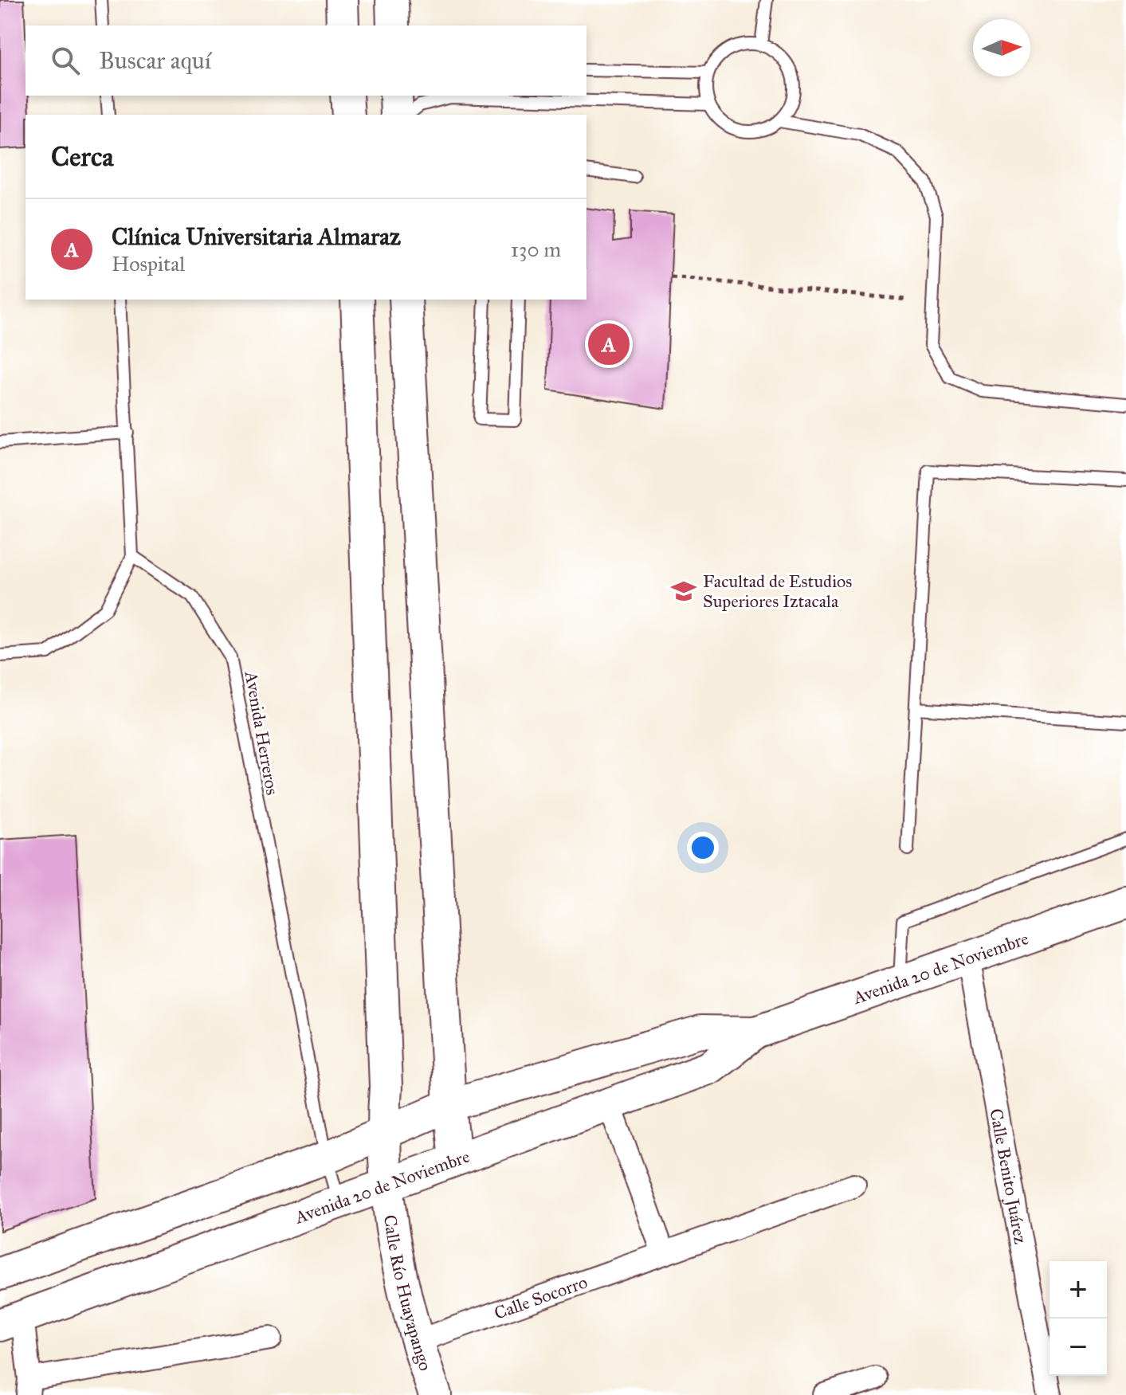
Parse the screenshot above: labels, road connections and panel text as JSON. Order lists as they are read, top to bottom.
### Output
{
  "streets": {
    "main road": ["Avenida 20 de Noviembre", "Calle Río Huayapango"],
    "street": ["Calle Benito Juárez", "Calle Socorro"],
    "lane": ["Avenida Herreros"]
  },
  "crossings": [
    ["Avenida Herreros", "Avenida 20 de Noviembre"],
    ["Avenida 20 de Noviembre", "Calle Benito Juárez"],
    ["Avenida 20 de Noviembre", "Calle Río Huayapango"],
    ["Calle Río Huayapango", "Calle Socorro"]
  ],
  "places": {
    "school or university": ["Facultad de Estudios Superiores Iztacala"]
  },
  "north": "right",
  "page": {
    "search": "Buscar aquí",
    "heading": "Cerca",
    "list": [
      {
        "mark": "A",
        "name": "Clínica Universitaria Almaraz",
        "note": "Hospital",
        "value": "130 m"
      }
    ],
    "pins": "A",
    "map_buttons": ["+", "−"]
  }
}
